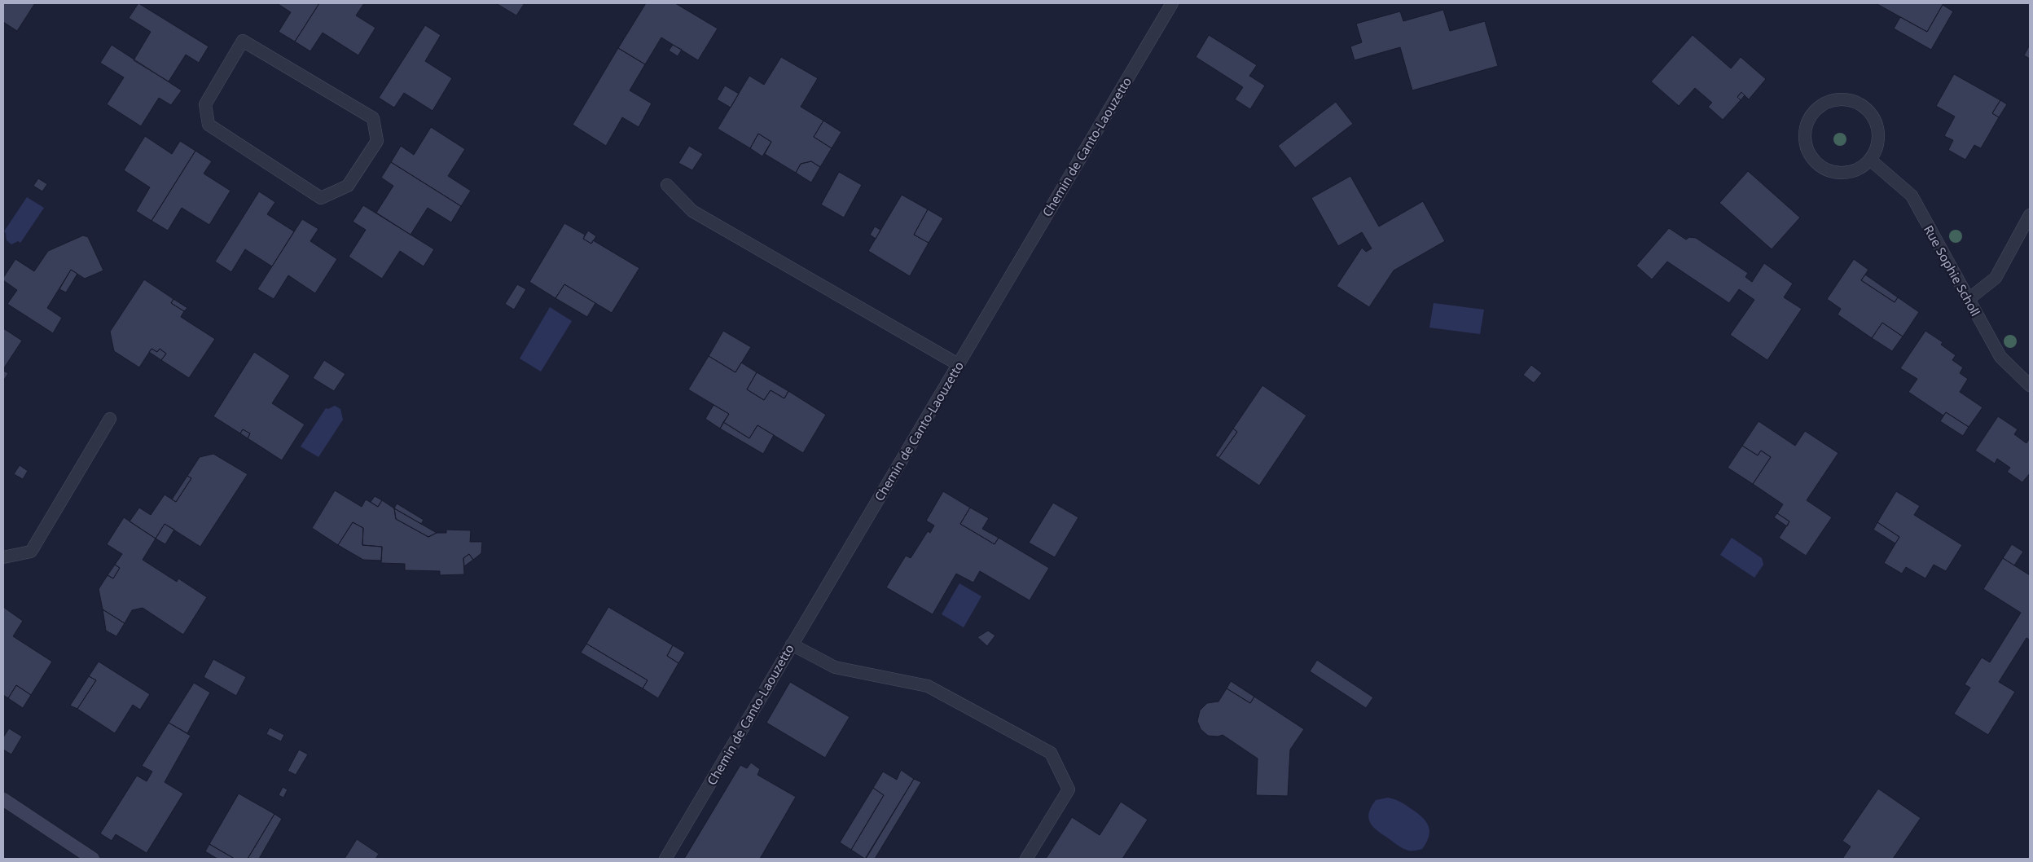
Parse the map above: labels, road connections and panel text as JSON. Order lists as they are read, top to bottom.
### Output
{
  "streets": {
    "street": ["Chemin de Canto-Laouzetto", "Rue Sophie Scholl"]
  }
}
